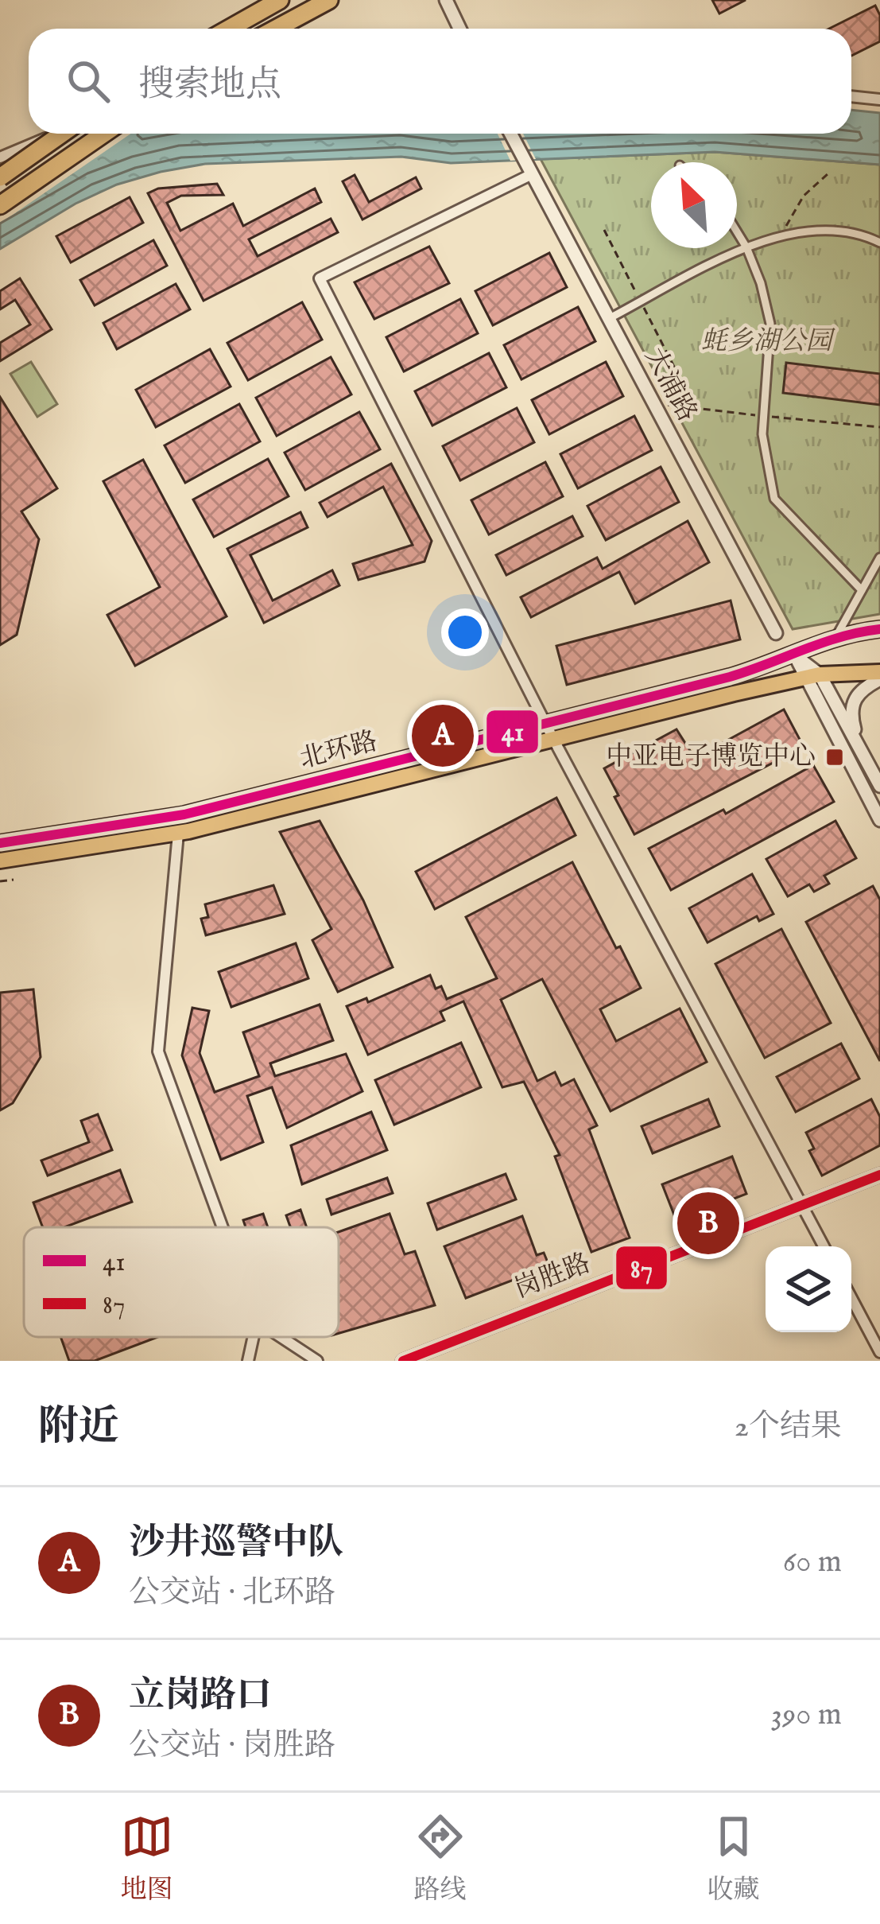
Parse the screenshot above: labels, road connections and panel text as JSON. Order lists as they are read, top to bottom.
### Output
{
  "streets": {
    "main road": ["北环路"],
    "street": ["大浦路", "岗胜路"]
  },
  "parks": ["蚝乡湖公园"],
  "places": {
    "transit": ["中亚电子博览中心"]
  },
  "lines": ["transit line 41", "transit line 87"],
  "legend": ["41", "87"],
  "north": "top left",
  "page": {
    "search": "搜索地点",
    "pins": ["A", "B"],
    "heading": ["附近", "2个结果"],
    "list": [
      {
        "mark": "A",
        "name": "沙井巡警中队",
        "note": "公交站 · 北环路",
        "value": "60 m"
      },
      {
        "mark": "B",
        "name": "立岗路口",
        "note": "公交站 · 岗胜路",
        "value": "390 m"
      }
    ],
    "nav": ["地图", "路线", "收藏"]
  }
}
